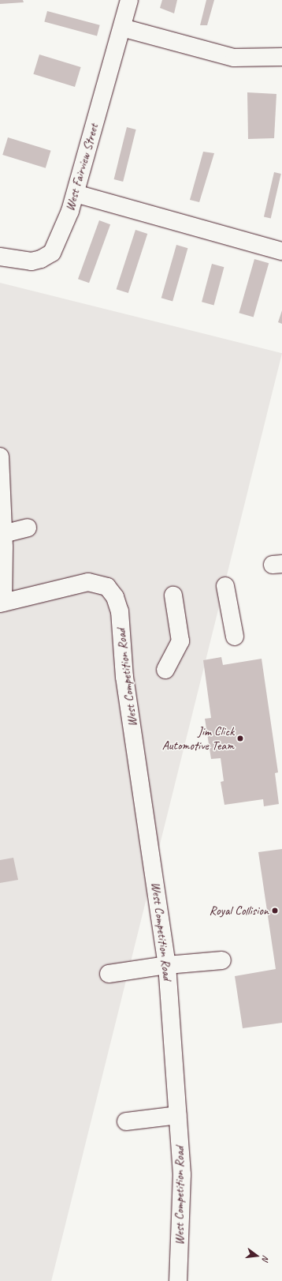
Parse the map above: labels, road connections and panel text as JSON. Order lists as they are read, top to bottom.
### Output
{
  "streets": {
    "street": ["West Fairview Street", "West Competition Road"]
  },
  "places": ["Jim Click Automotive Team", "Royal Collision"],
  "north": "right"
}
